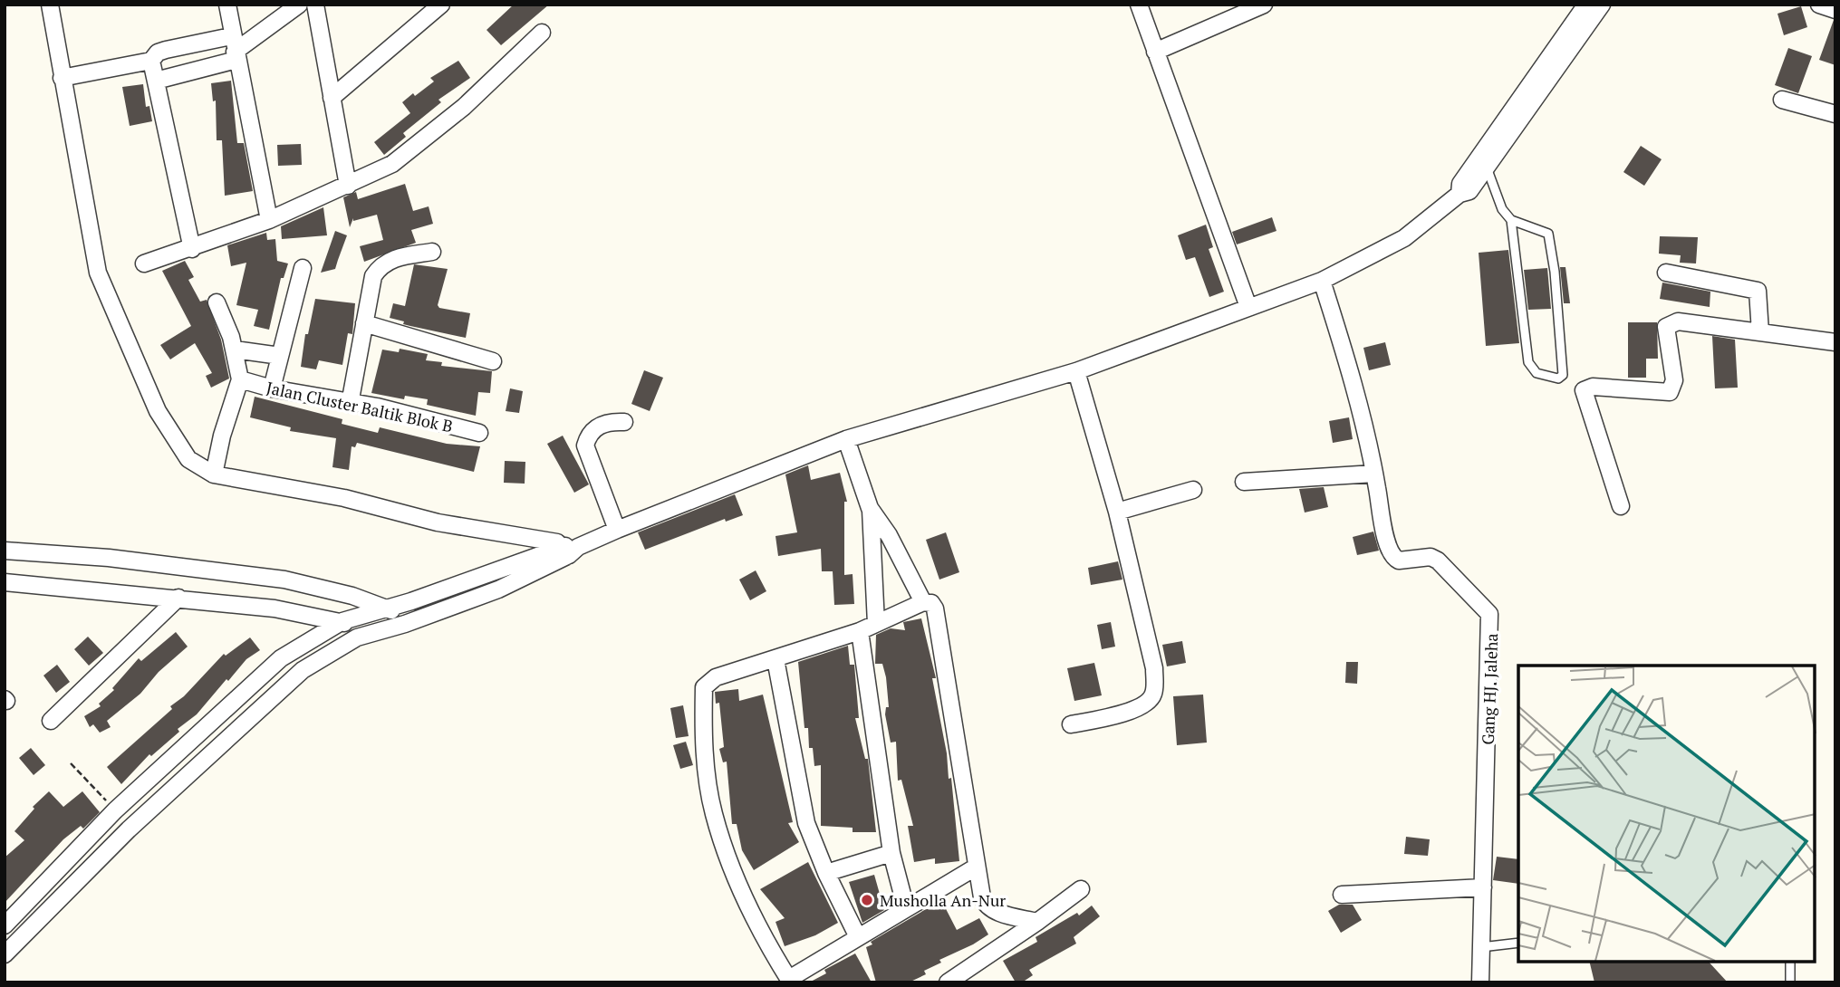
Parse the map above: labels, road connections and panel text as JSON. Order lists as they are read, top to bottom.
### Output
{
  "streets": {
    "street": ["Jalan Cluster Baltik Blok B", "Gang HJ. Jaleha"]
  },
  "places": ["Musholla An-Nur"]
}
